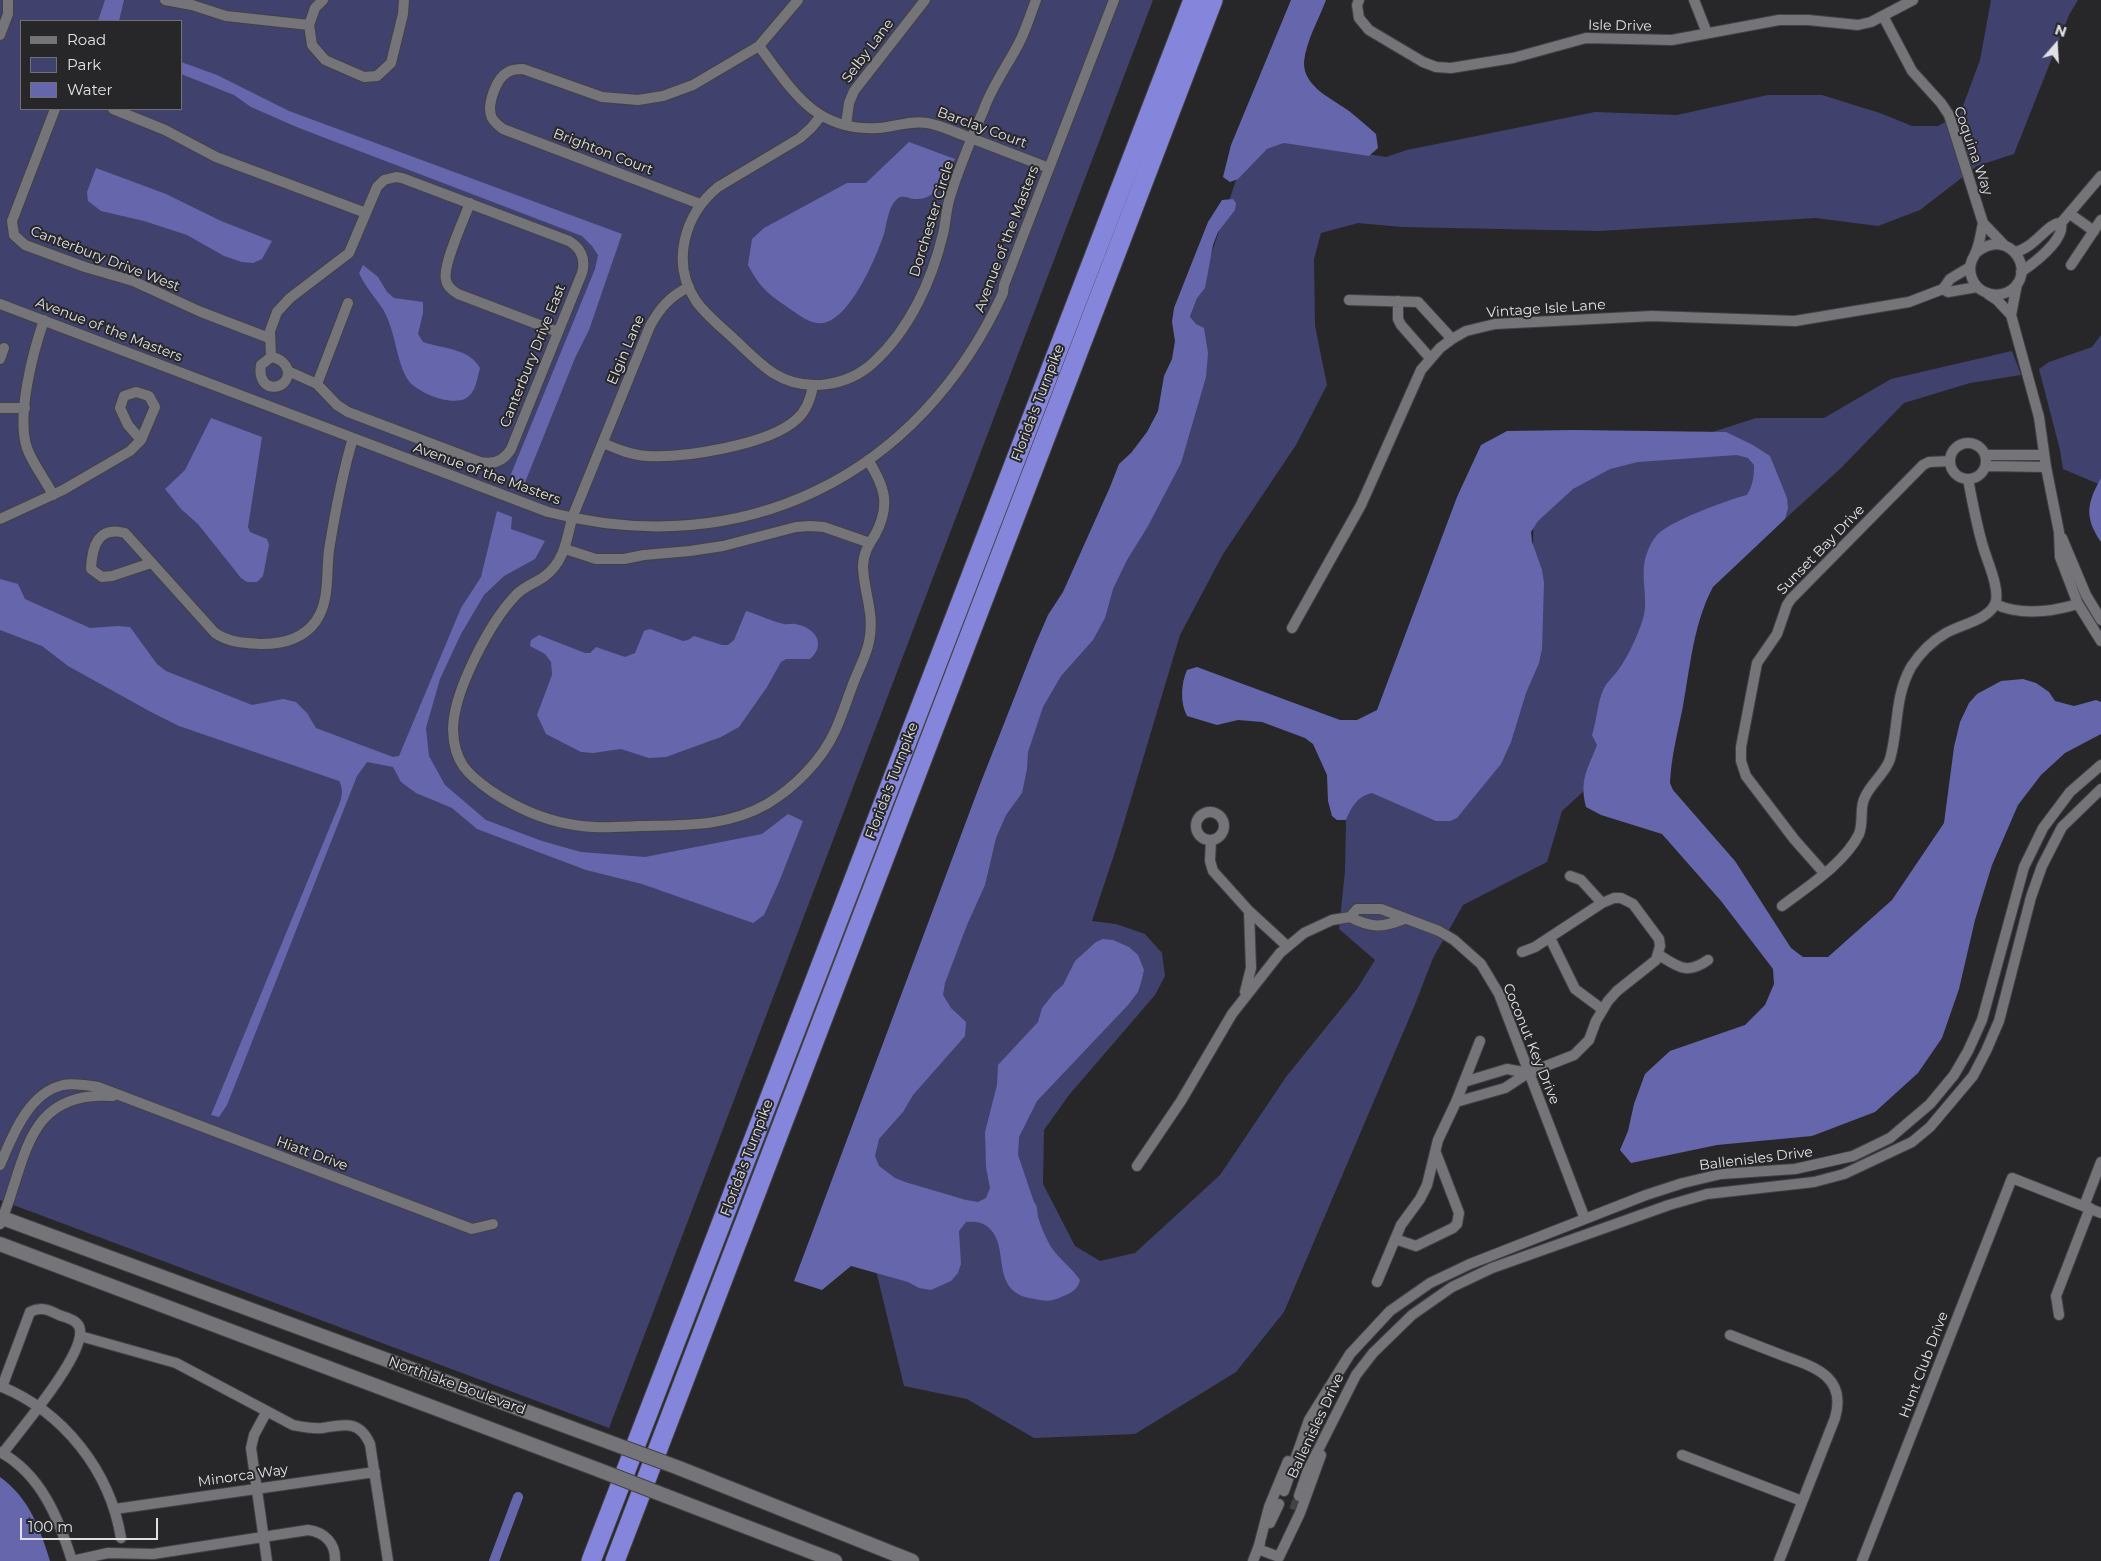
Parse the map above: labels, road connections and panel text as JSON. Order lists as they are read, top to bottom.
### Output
{
  "streets": {
    "highway": ["Florida's Turnpike"],
    "main road": ["Northlake Boulevard"],
    "street": [
      "Isle Drive",
      "Selby Lane",
      "Barclay Court",
      "Coquina Way",
      "Brighton Court",
      "Dorchester Circle",
      "Avenue of the Masters",
      "Canterbury Drive West",
      "Vintage Isle Lane",
      "Elgin Lane",
      "Canterbury Drive East",
      "Sunset Bay Drive",
      "Coconut Key Drive",
      "Hiatt Drive",
      "Ballenisles Drive",
      "Hunt Club Drive",
      "Minorca Way"
    ]
  },
  "crossings": [
    ["Isle Drive", "Coquina Way"],
    ["Selby Lane", "Barclay Court"],
    ["Barclay Court", "Brighton Court"],
    ["Barclay Court", "Dorchester Circle"],
    ["Barclay Court", "Avenue of the Masters"],
    ["Coquina Way", "Vintage Isle Lane"],
    ["Dorchester Circle", "Elgin Lane"],
    ["Avenue of the Masters", "Elgin Lane"],
    ["Canterbury Drive West", "Canterbury Drive East"],
    ["Coconut Key Drive", "Ballenisles Drive"],
    ["Hiatt Drive", "Northlake Boulevard"]
  ],
  "legend": ["Road", "Park", "Water"],
  "scale_bar": "100 m",
  "north": "top"
}
